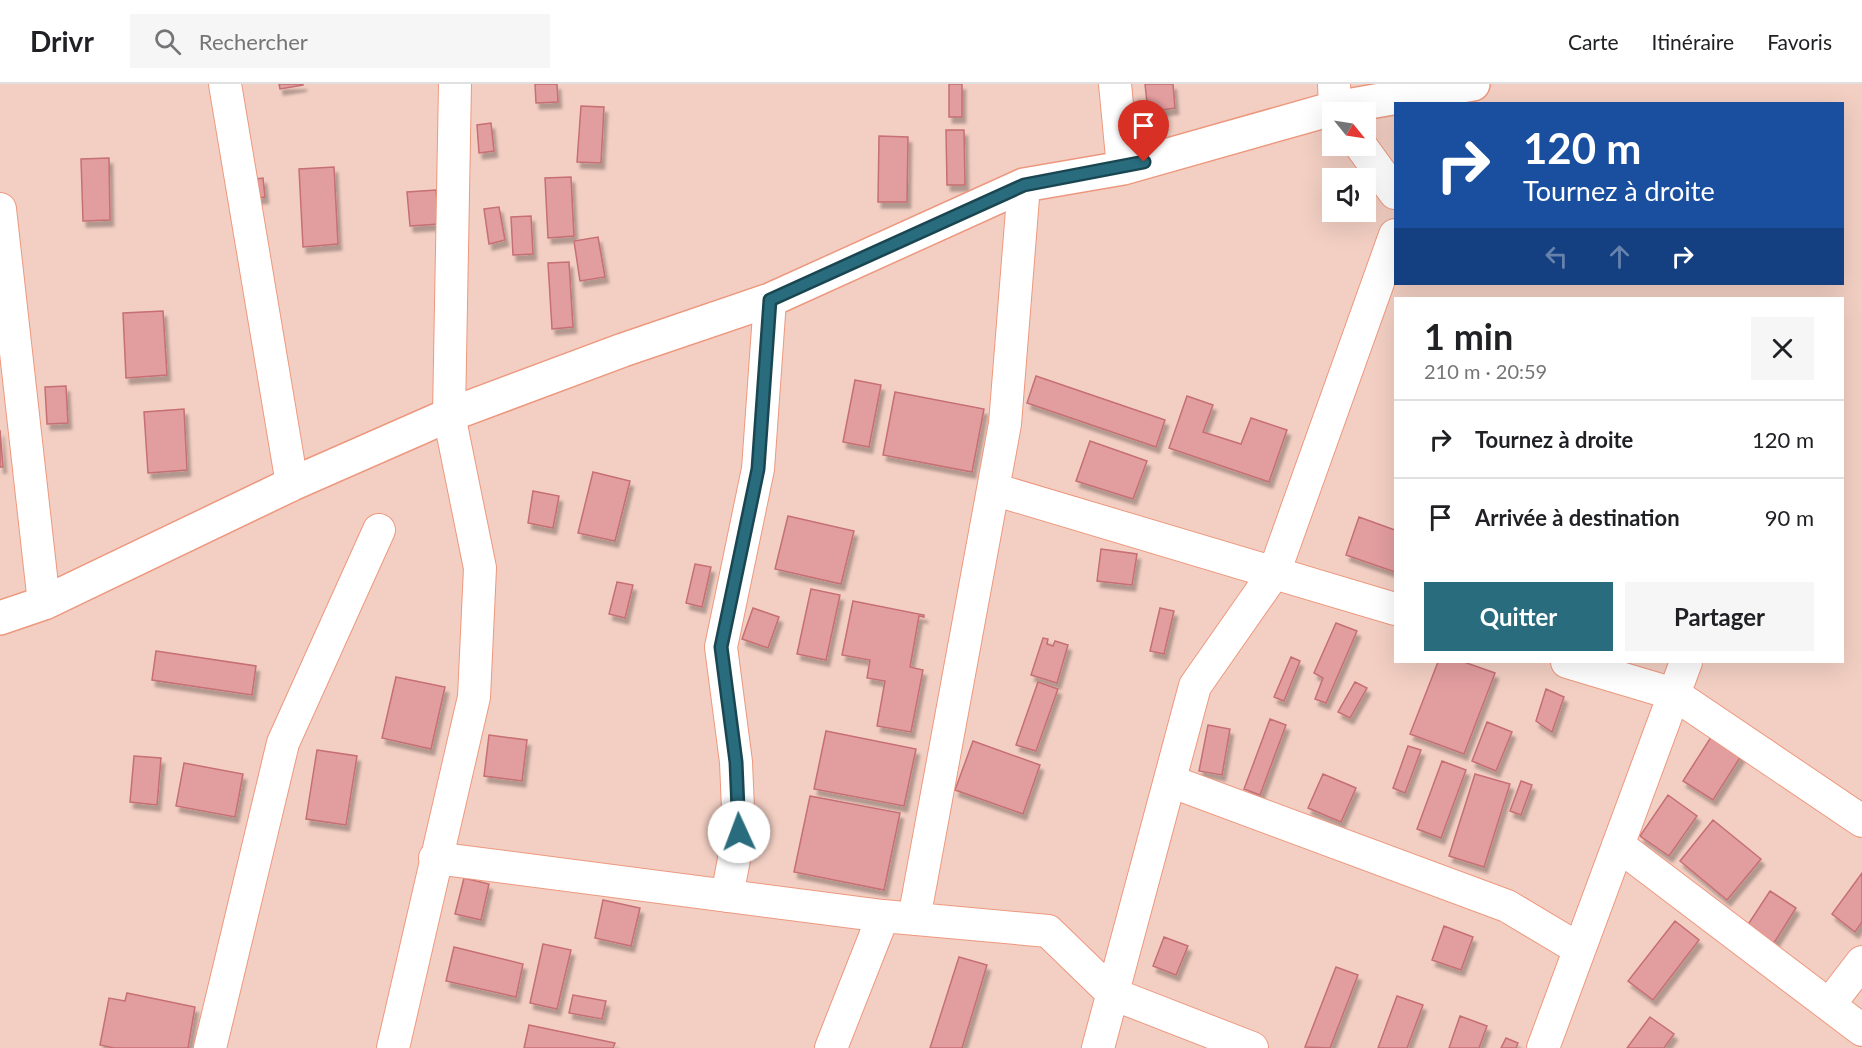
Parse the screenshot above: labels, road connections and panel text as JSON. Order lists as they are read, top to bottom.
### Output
{
  "north": "bottom right",
  "page": {
    "header": "Drivr",
    "search": "Rechercher",
    "nav": ["Carte", "Itinéraire", "Favoris"],
    "turn": ["120 m", "Tournez à droite"],
    "heading": ["1 min", "210 m · 20:59"],
    "list": [
      {
        "name": "Tournez à droite",
        "value": "120 m"
      },
      {
        "name": "Arrivée à destination",
        "value": "90 m"
      }
    ],
    "buttons": ["Quitter", "Partager"]
  }
}
